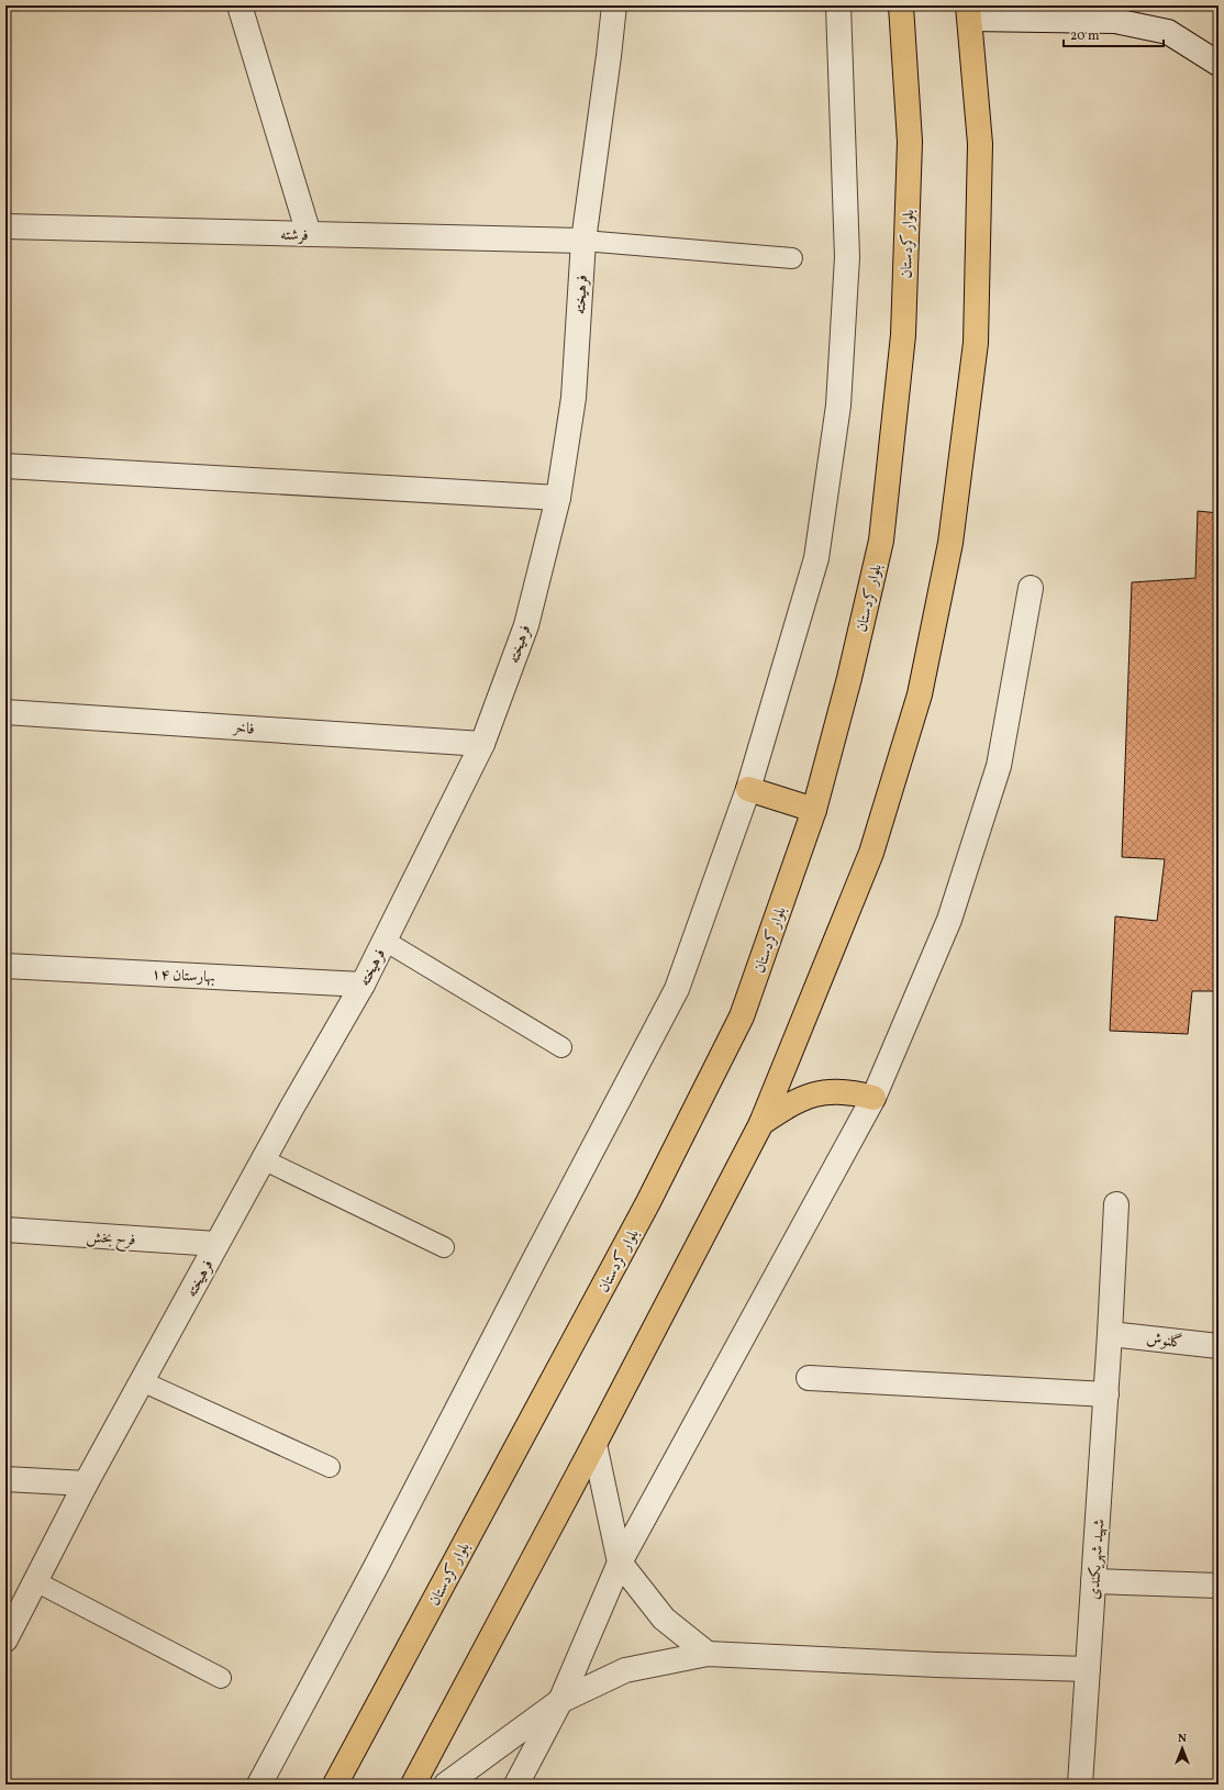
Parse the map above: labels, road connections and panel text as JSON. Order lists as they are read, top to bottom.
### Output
{
  "streets": {
    "main road": ["بلوار کردستان"],
    "street": [
      "فرشته",
      "فرهیخته",
      "فاخر",
      "بهارستان ۱۴",
      "فرح بخش",
      "گلنوش",
      "شهید شهریکندی"
    ]
  },
  "crossings": [
    ["فرشته", "فرهیخته"],
    ["فرهیخته", "فاخر"],
    ["فرهیخته", "بهارستان ۱۴"],
    ["فرهیخته", "فرح بخش"],
    ["گلنوش", "شهید شهریکندی"]
  ],
  "scale_bar": "20 m",
  "north": "top"
}
